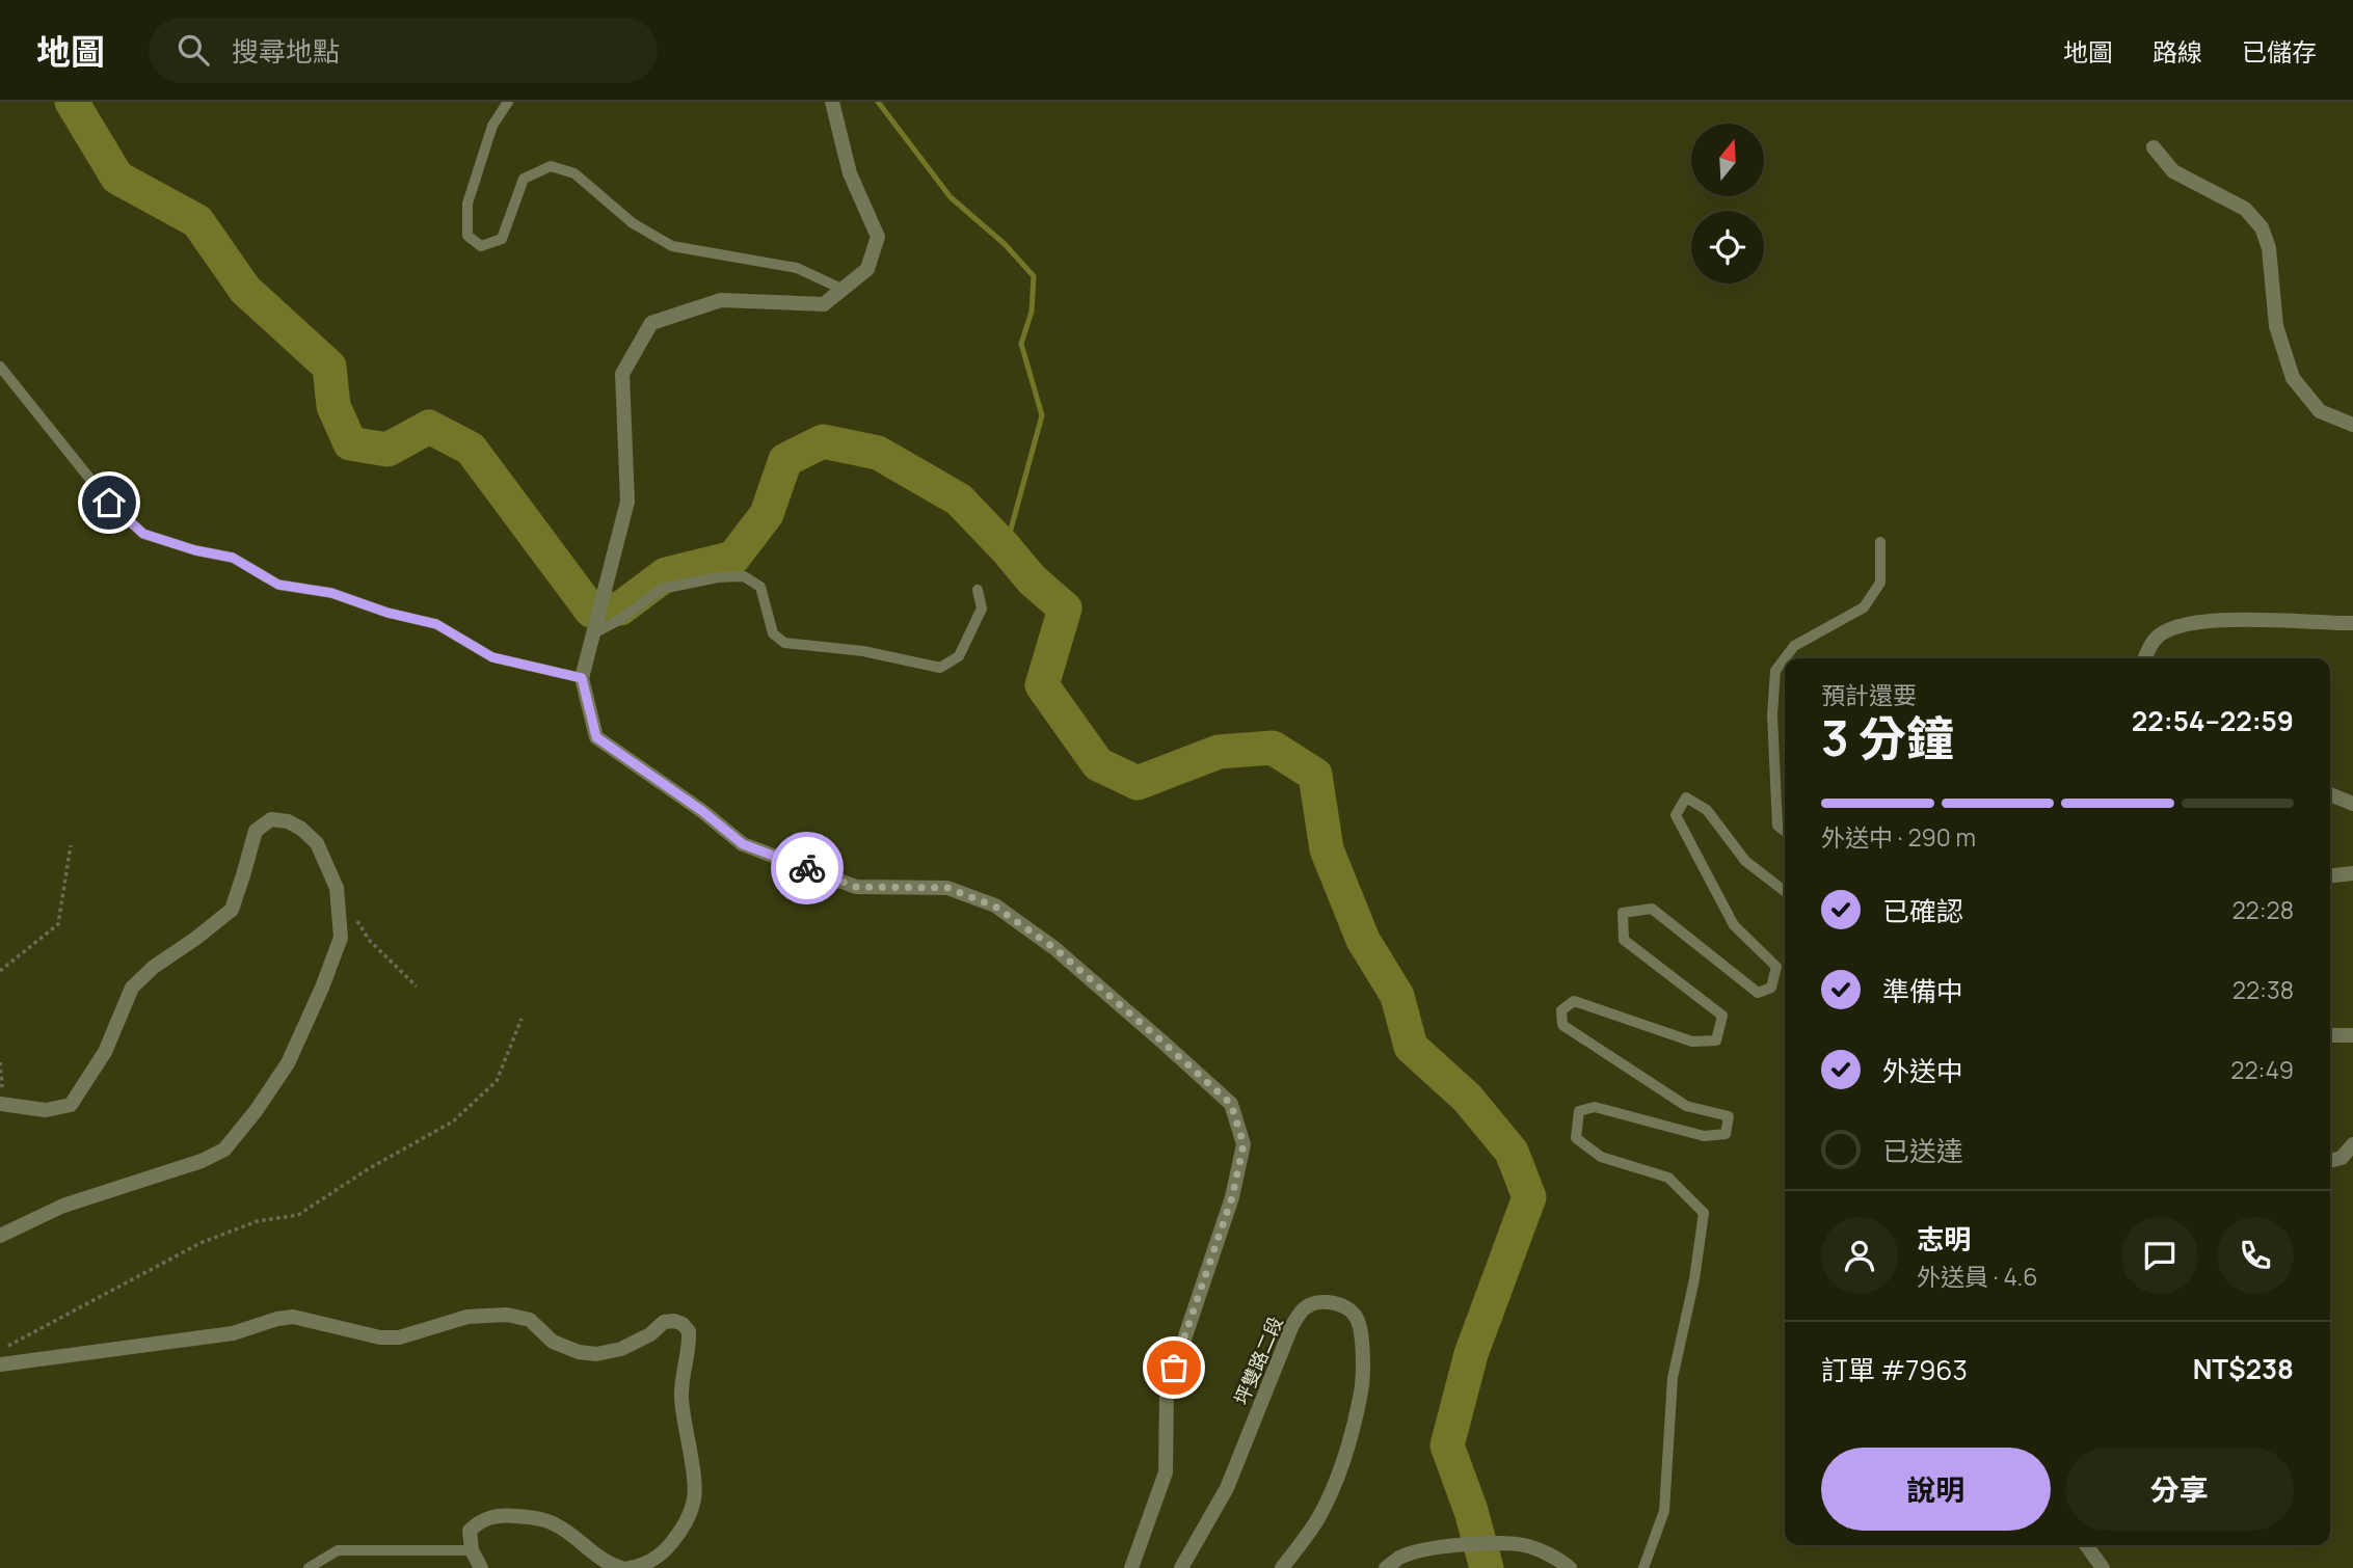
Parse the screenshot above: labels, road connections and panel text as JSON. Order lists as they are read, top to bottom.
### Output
{
  "streets": {
    "street": ["坪雙路二段"]
  },
  "north": "top",
  "page": {
    "header": "地圖",
    "search": "搜尋地點",
    "nav": ["地圖", "路線", "已儲存"],
    "heading": ["3 分鐘", "預計還要", "22:54–22:59"],
    "panel": [
      "志明",
      "外送員 · 4.6",
      "訂單 #7963",
      "NT$238"
    ],
    "bar": "外送中 · 290 m",
    "list": [
      ["已確認", "22:28"],
      ["準備中", "22:38"],
      ["外送中", "22:49"],
      "已送達"
    ],
    "buttons": ["說明", "分享"]
  }
}
